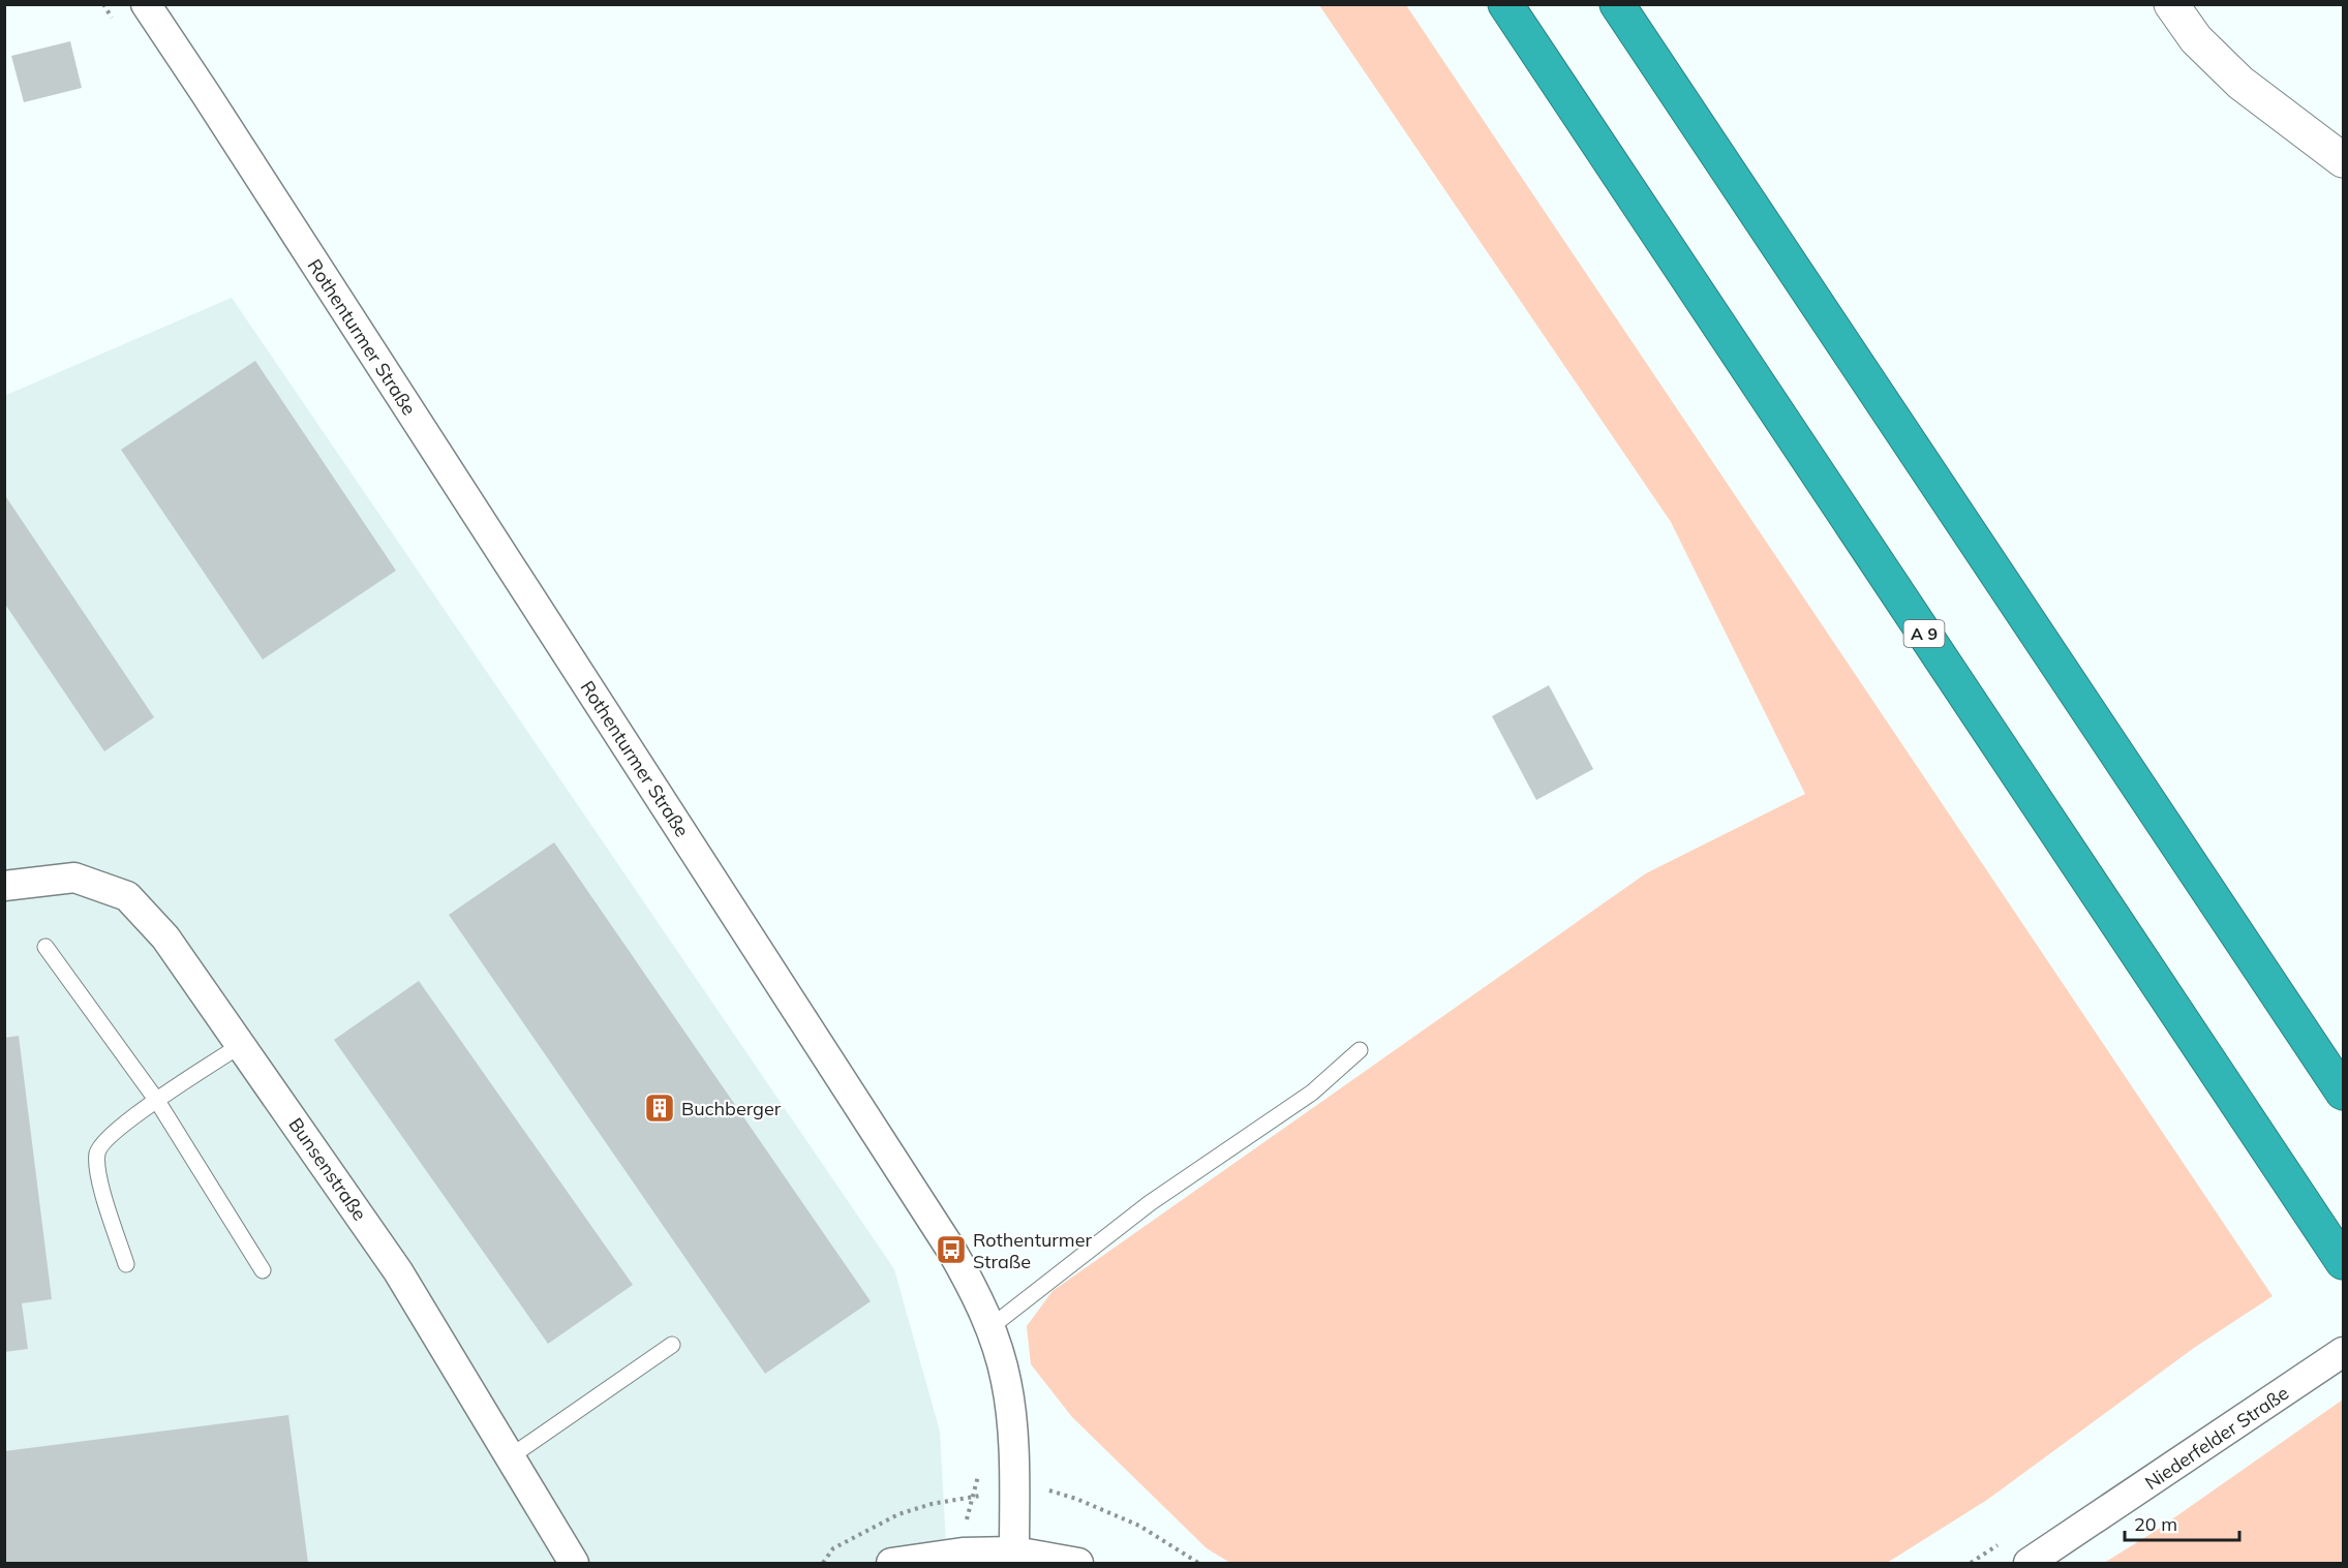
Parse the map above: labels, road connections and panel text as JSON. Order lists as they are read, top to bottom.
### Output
{
  "streets": {
    "highway": ["A 9"],
    "street": ["Rothenturmer Straße", "Bunsenstraße", "Niederfelder Straße"]
  },
  "places": {
    "building": ["Buchberger"],
    "bus stop": ["Rothenturmer Straße"]
  },
  "scale_bar": "20 m"
}
